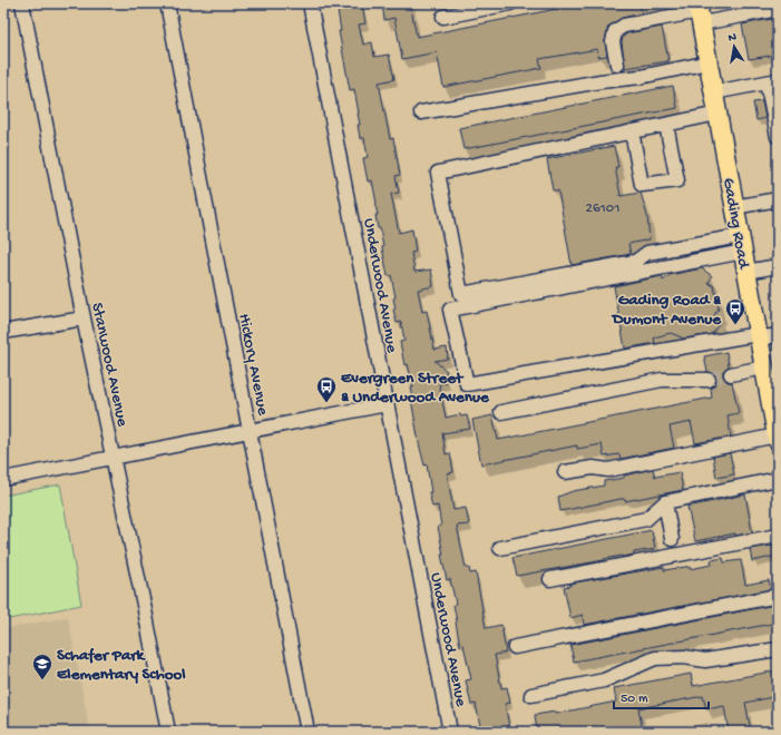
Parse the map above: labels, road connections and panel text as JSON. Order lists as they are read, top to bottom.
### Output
{
  "streets": {
    "main road": ["Gading Road"],
    "street": ["Underwood Avenue", "Stanwood Avenue", "Hickory Avenue"]
  },
  "places": {
    "bus stop": ["Gading Road & Dumont Avenue", "Evergreen Street & Underwood Avenue"],
    "school or university": ["Schafer Park Elementary School"]
  },
  "house_numbers": ["26101"],
  "scale_bar": "50 m",
  "north": "top"
}
